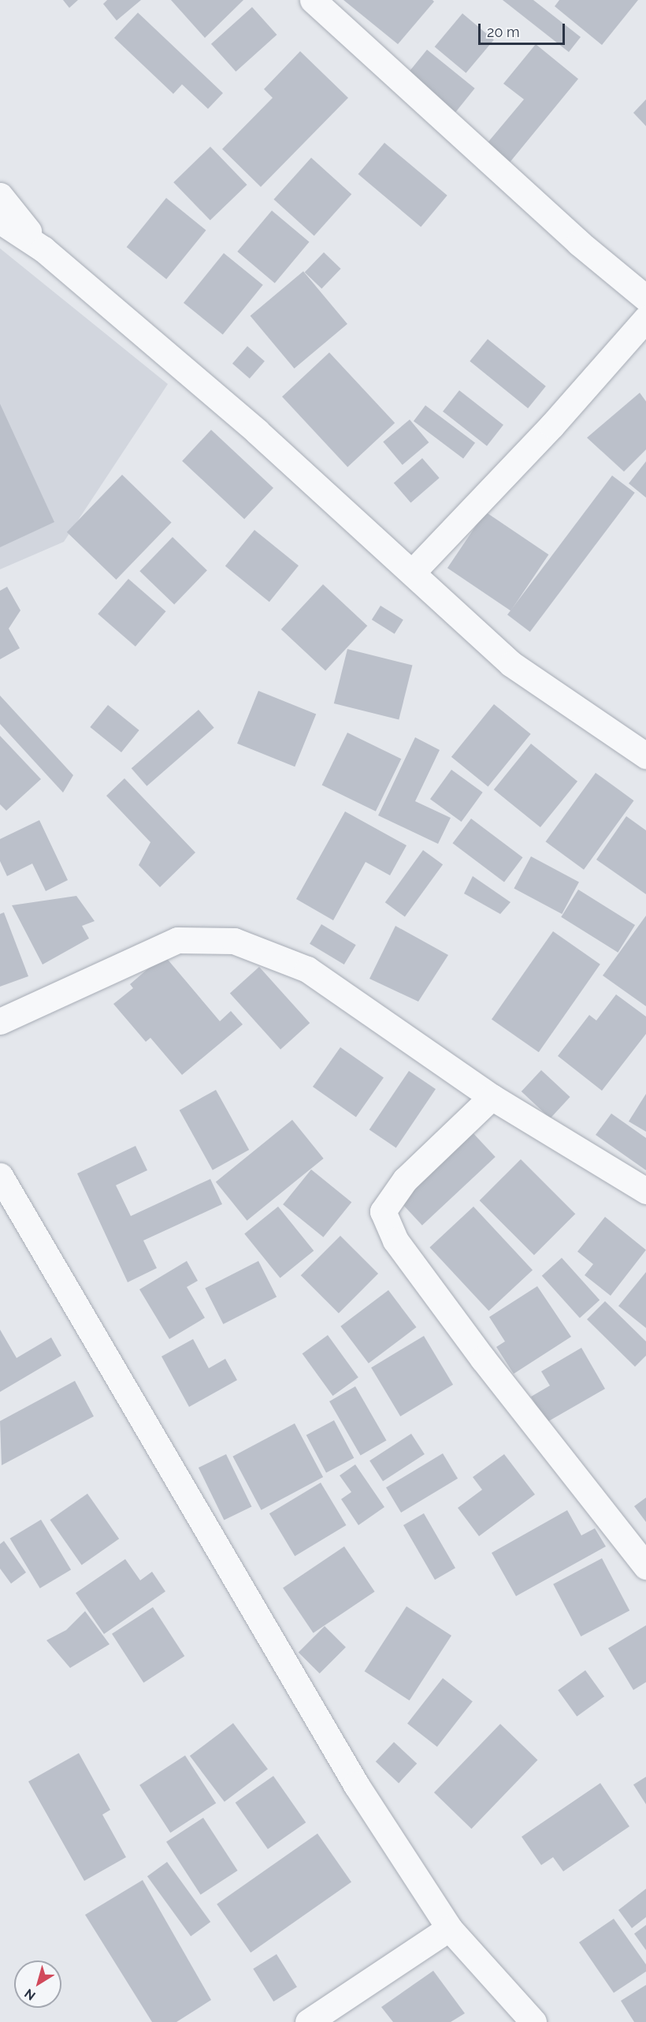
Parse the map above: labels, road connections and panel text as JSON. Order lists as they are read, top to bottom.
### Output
{
  "scale_bar": "20 m",
  "north": "bottom left"
}
